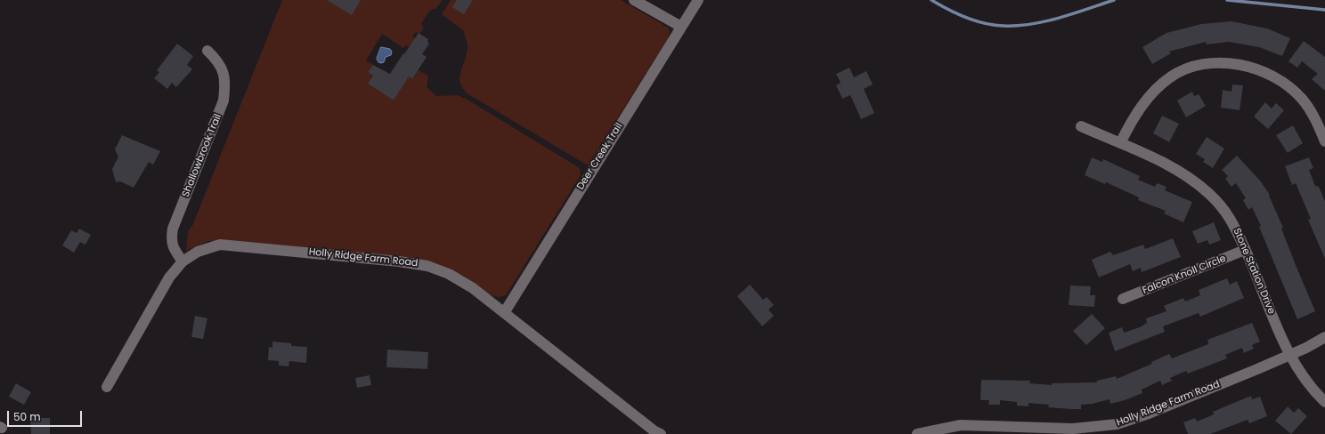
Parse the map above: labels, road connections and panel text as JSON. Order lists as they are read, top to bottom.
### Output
{
  "streets": {
    "street": [
      "Shallowbrook Trail",
      "Deer Creek Trail",
      "Holly Ridge Farm Road",
      "Stone Station Drive",
      "Falcon Knoll Circle"
    ]
  },
  "crossings": [
    ["Shallowbrook Trail", "Holly Ridge Farm Road"],
    ["Deer Creek Trail", "Holly Ridge Farm Road"],
    ["Holly Ridge Farm Road", "Stone Station Drive"],
    ["Stone Station Drive", "Falcon Knoll Circle"]
  ],
  "scale_bar": "50 m"
}
